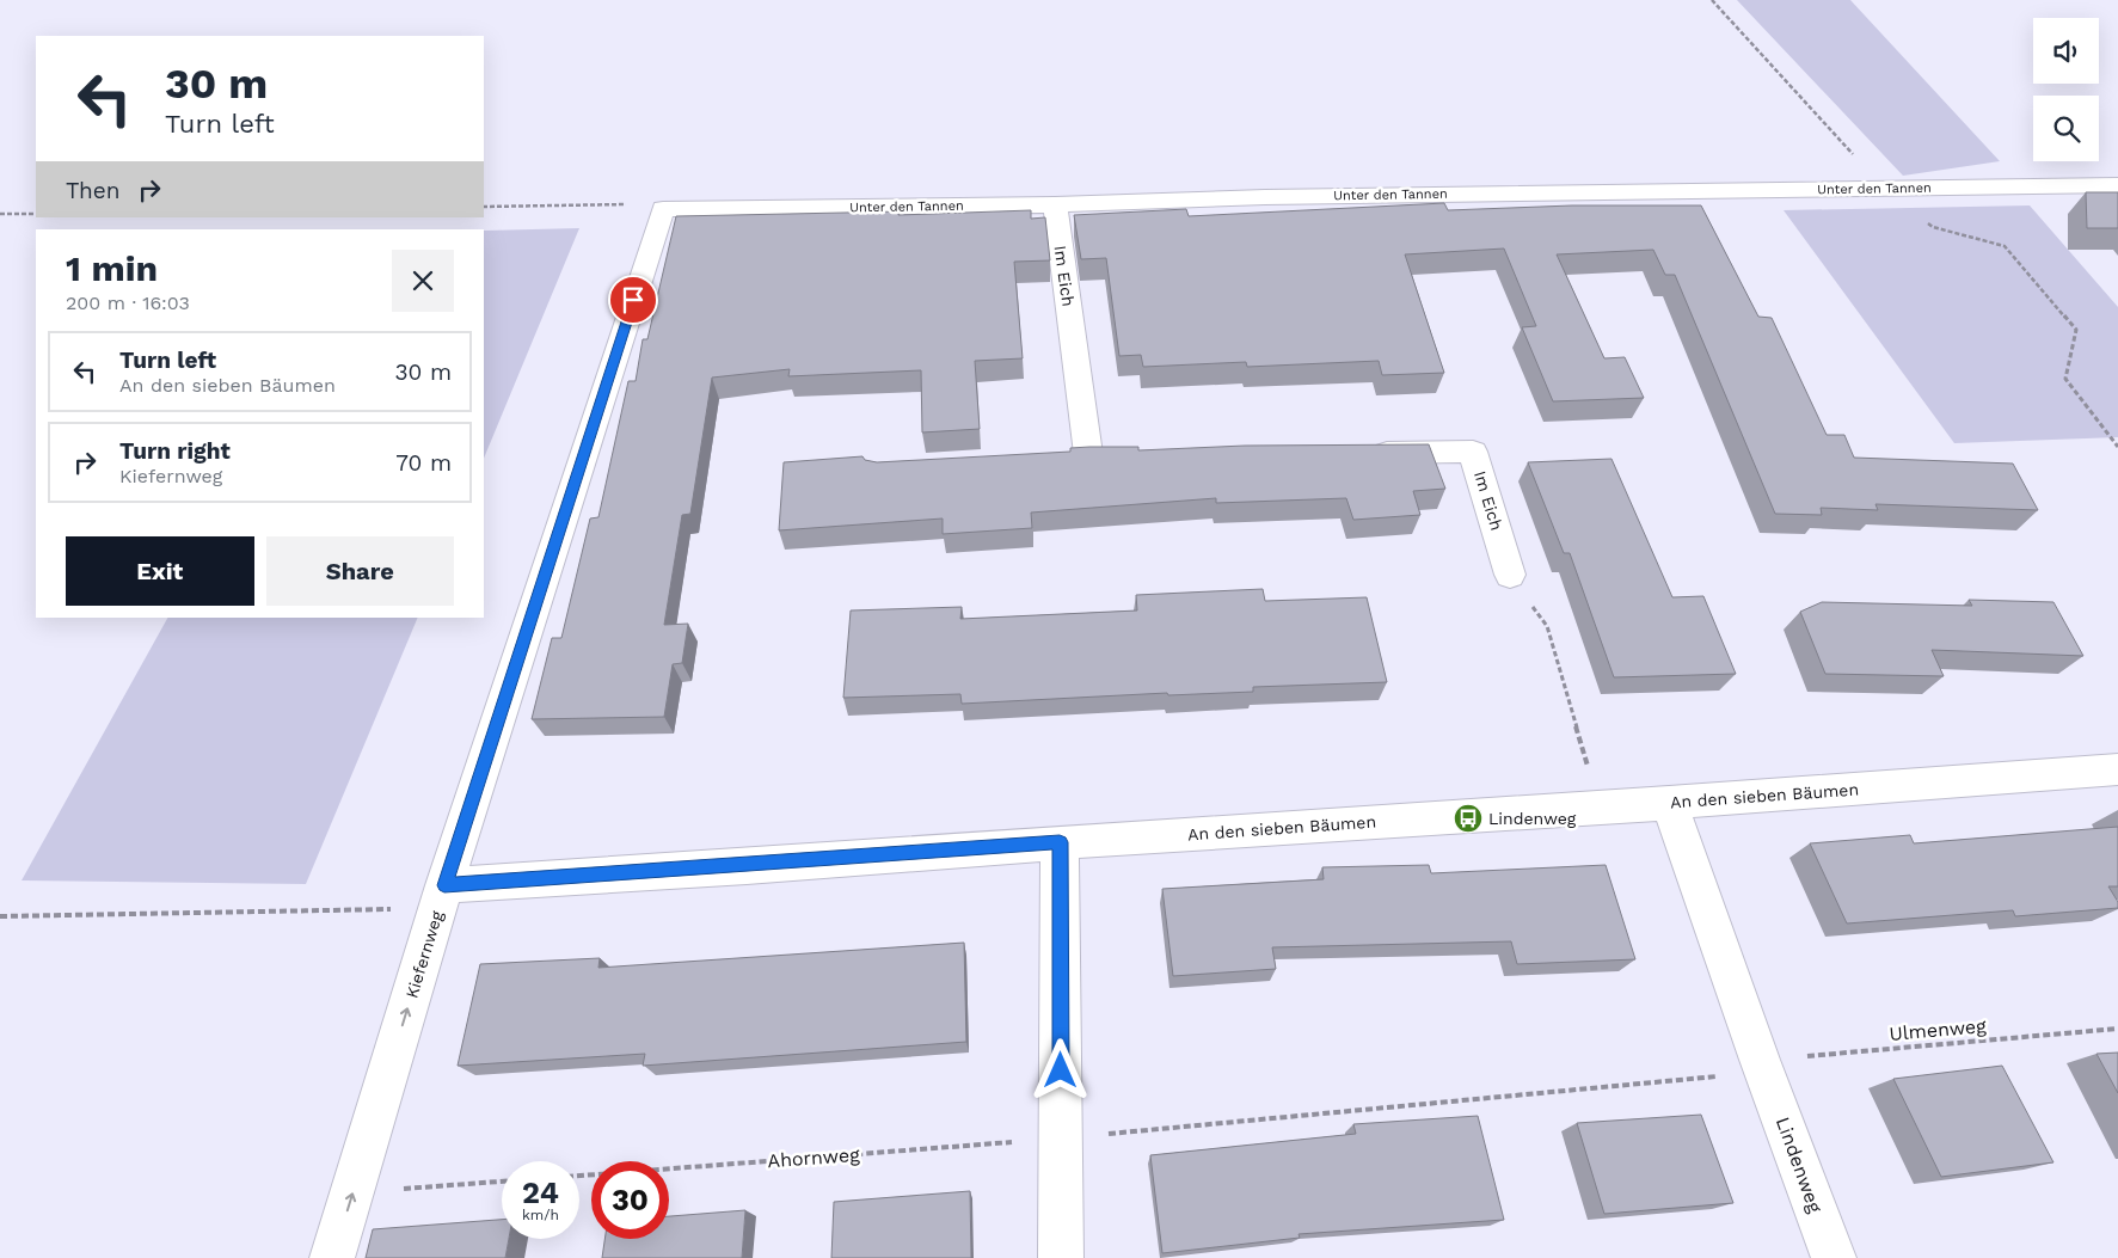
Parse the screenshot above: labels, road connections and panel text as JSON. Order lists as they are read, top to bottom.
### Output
{
  "streets": {
    "street": [
      "Unter den Tannen",
      "Im Eich",
      "An den sieben Bäumen",
      "Kiefernweg",
      "Lindenweg"
    ],
    "path": ["Ulmenweg", "Ahornweg"]
  },
  "crossings": [
    ["Unter den Tannen", "Im Eich"],
    ["Unter den Tannen", "Kiefernweg"],
    ["An den sieben Bäumen", "Kiefernweg"],
    ["An den sieben Bäumen", "Lindenweg"],
    ["Ulmenweg", "Lindenweg"]
  ],
  "places": {
    "bus stop": ["Lindenweg"]
  },
  "page": {
    "turn": ["30 m", "Turn left"],
    "then": "Then",
    "heading": ["1 min", "200 m · 16:03"],
    "list": [
      {
        "name": "Turn left",
        "note": "An den sieben Bäumen",
        "value": "30 m"
      },
      {
        "name": "Turn right",
        "note": "Kiefernweg",
        "value": "70 m"
      }
    ],
    "buttons": ["Exit", "Share"],
    "speed": "24 km/h",
    "limit": "30"
  }
}
